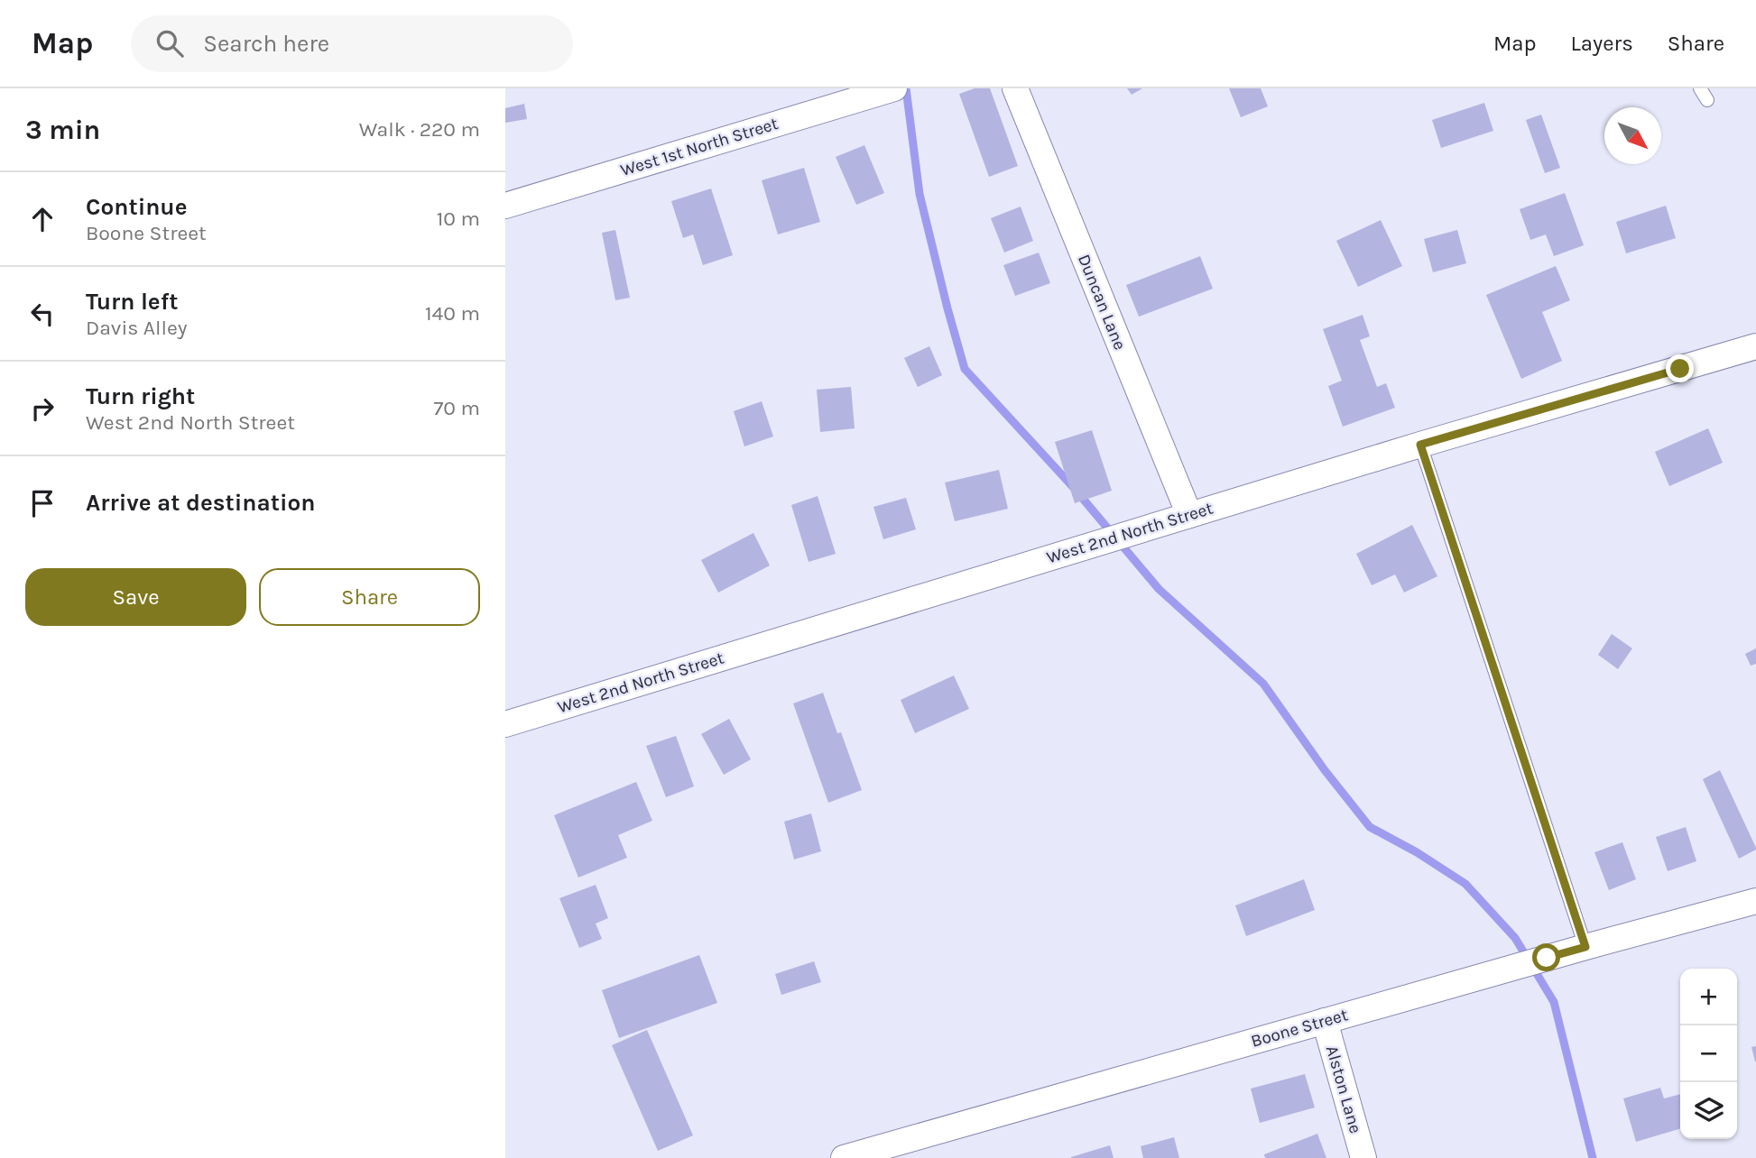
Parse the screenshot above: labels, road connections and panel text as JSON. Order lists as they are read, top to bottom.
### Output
{
  "streets": {
    "street": [
      "West 1st North Street",
      "Duncan Lane",
      "West 2nd North Street",
      "Boone Street",
      "Alston Lane"
    ]
  },
  "crossings": [
    ["Duncan Lane", "West 2nd North Street"],
    ["Boone Street", "Alston Lane"]
  ],
  "north": "bottom right",
  "page": {
    "header": "Map",
    "search": "Search here",
    "nav": ["Map", "Layers", "Share"],
    "heading": ["3 min", "Walk · 220 m"],
    "list": [
      ["Continue", "Boone Street", "10 m"],
      ["Turn left", "Davis Alley", "140 m"],
      ["Turn right", "West 2nd North Street", "70 m"],
      "Arrive at destination"
    ],
    "buttons": ["Save", "Share"],
    "map_buttons": ["+", "−"]
  }
}
